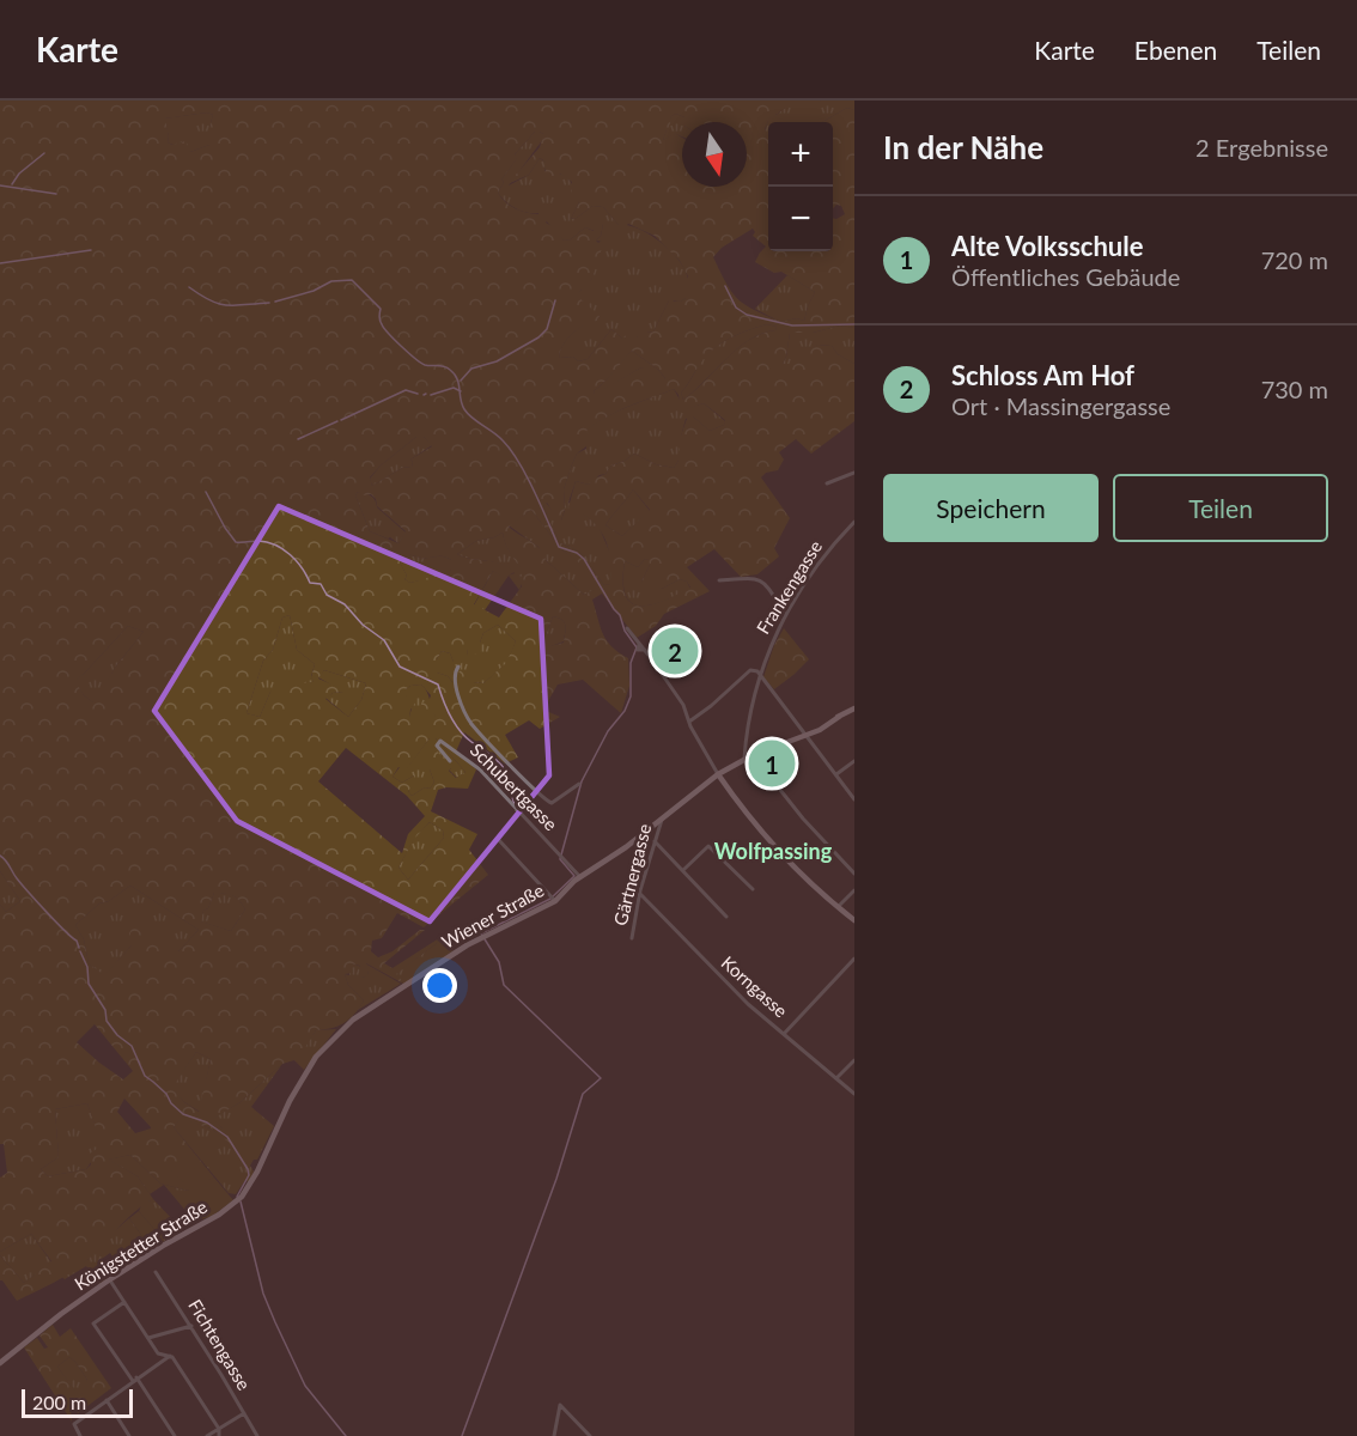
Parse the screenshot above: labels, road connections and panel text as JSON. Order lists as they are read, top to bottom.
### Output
{
  "streets": {
    "main road": ["Wiener Straße", "Königstetter Straße"],
    "street": [
      "Frankengasse",
      "Schubertgasse",
      "Gärtnergasse",
      "Korngasse",
      "Fichtengasse"
    ]
  },
  "crossings": [
    ["Frankengasse", "Wiener Straße"],
    ["Schubertgasse", "Wiener Straße"],
    ["Gärtnergasse", "Wiener Straße"],
    ["Gärtnergasse", "Korngasse"],
    ["Wiener Straße", "Königstetter Straße"]
  ],
  "districts": ["Wolfpassing"],
  "scale_bar": "200 m",
  "north": "bottom",
  "page": {
    "header": "Karte",
    "nav": ["Karte", "Ebenen", "Teilen"],
    "heading": ["In der Nähe", "2 Ergebnisse"],
    "map_buttons": ["+", "−"],
    "list": [
      {
        "mark": "1",
        "name": "Alte Volksschule",
        "note": "Öffentliches Gebäude",
        "value": "720 m"
      },
      {
        "mark": "2",
        "name": "Schloss Am Hof",
        "note": "Ort · Massingergasse",
        "value": "730 m"
      }
    ],
    "buttons": ["Speichern", "Teilen"],
    "pins": ["2", "1"],
    "scale": "200 m"
  }
}
